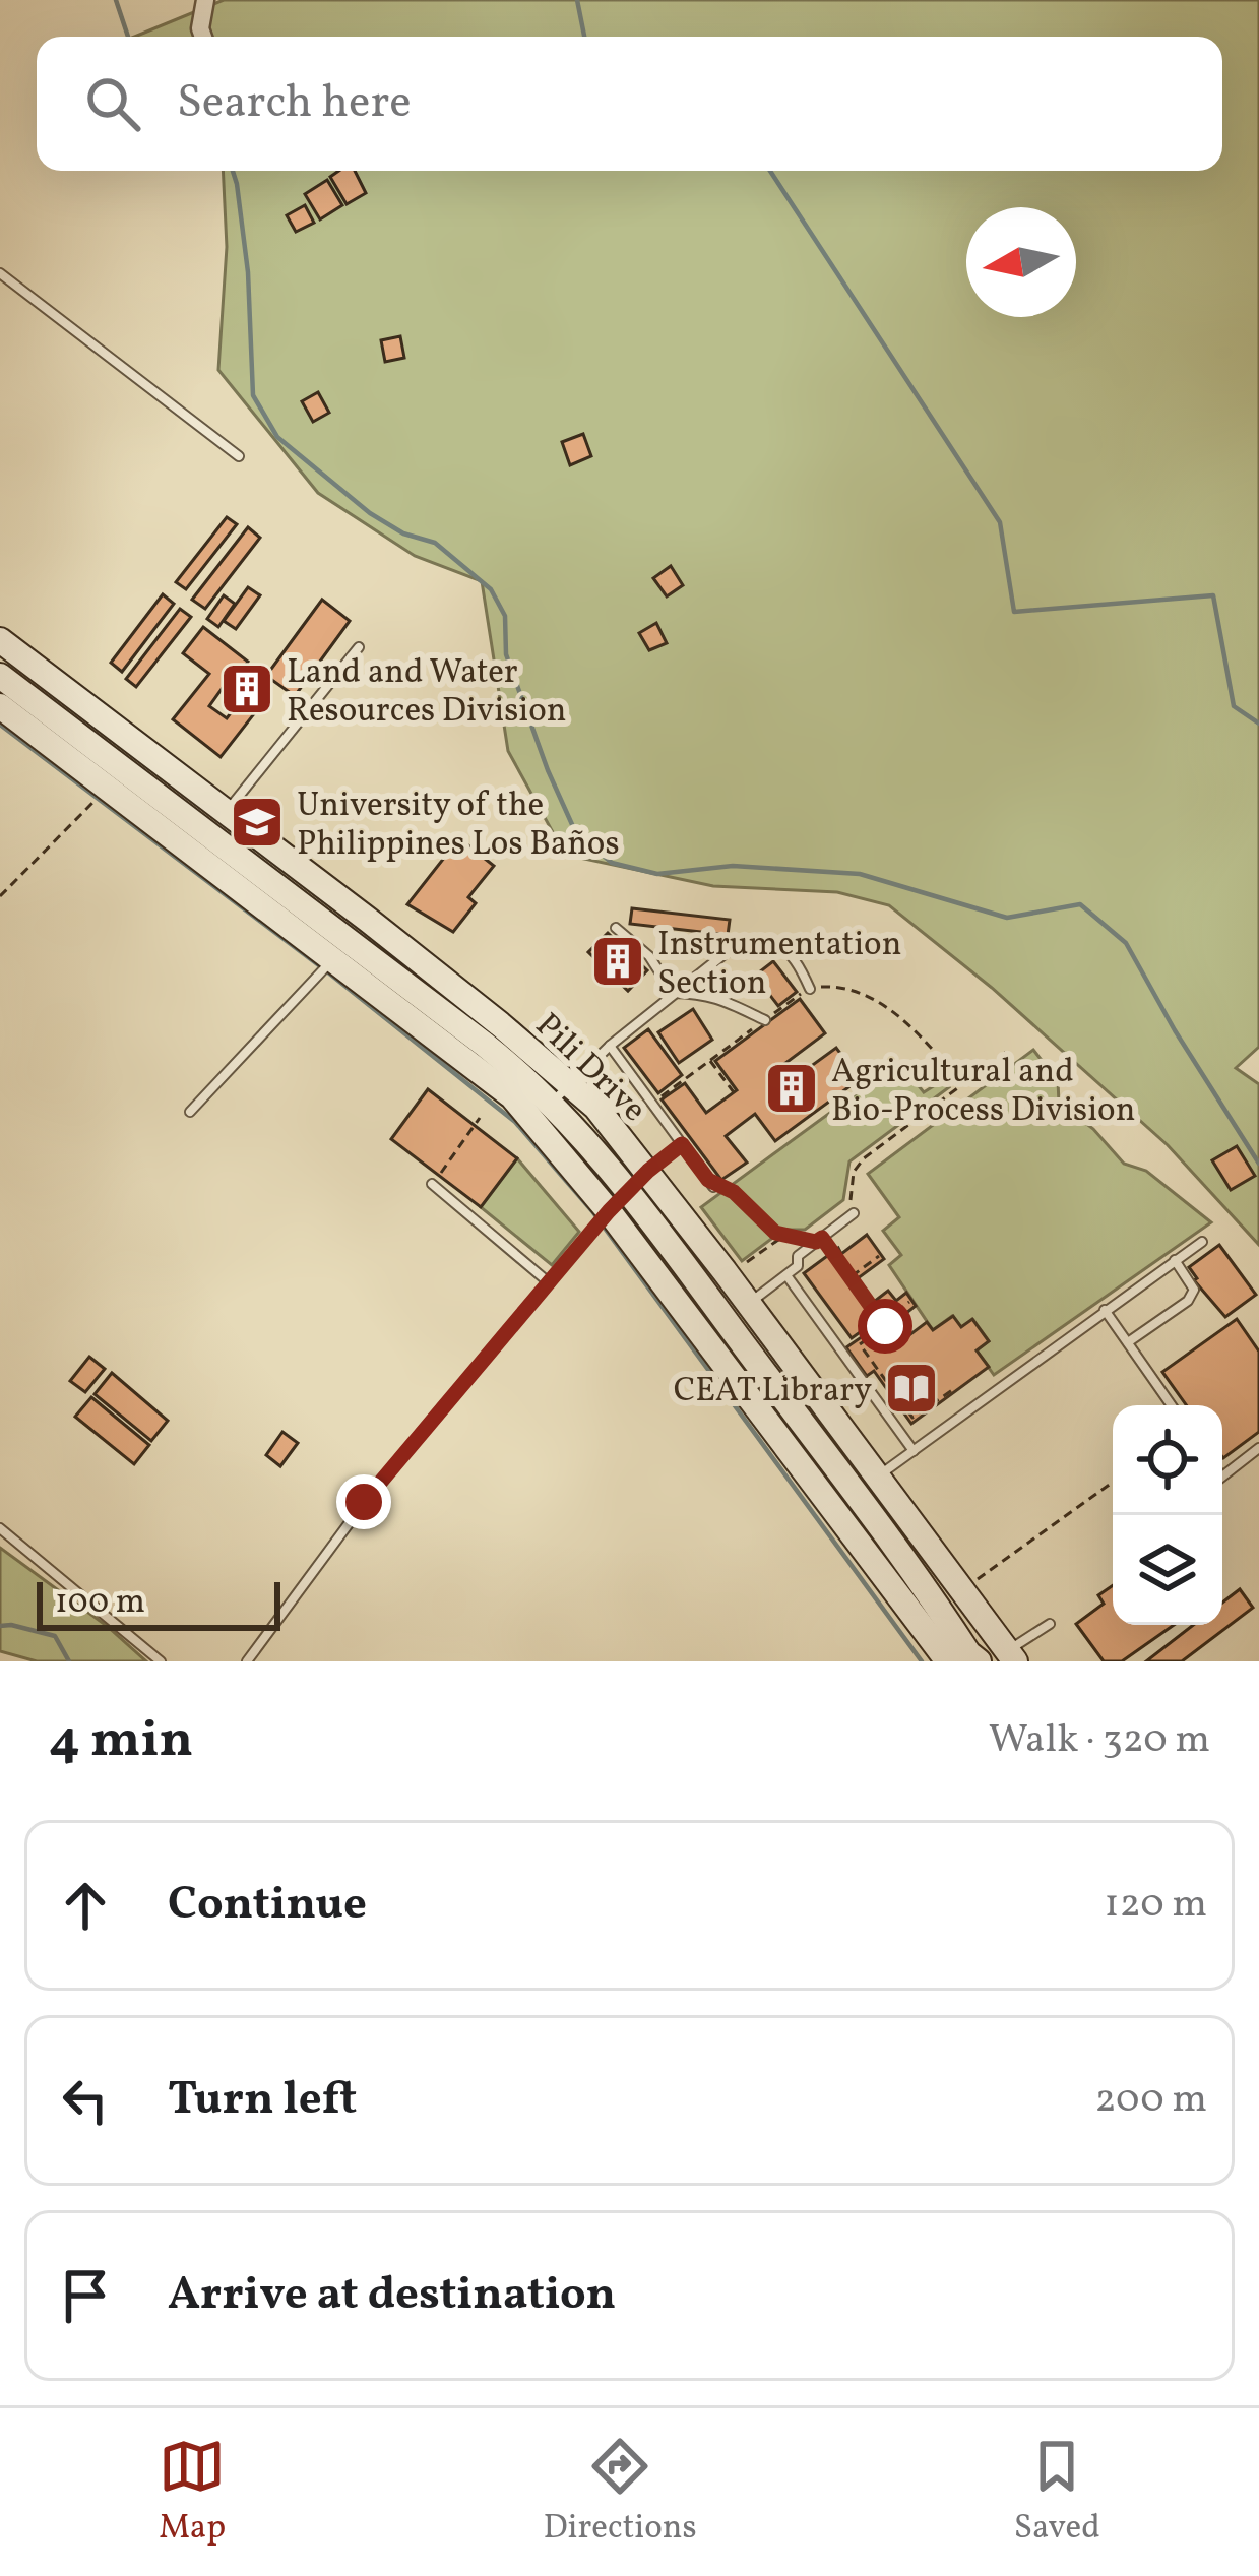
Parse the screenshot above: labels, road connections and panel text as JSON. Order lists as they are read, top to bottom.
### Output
{
  "streets": {
    "street": ["Pili Drive"]
  },
  "places": {
    "building": ["Land and Water Resources Division", "Instrumentation Section", "Agricultural and Bio-Process Division"],
    "school or university": ["University of the Philippines Los Baños"],
    "library": ["CEAT Library"]
  },
  "scale_bar": "100 m",
  "north": "left",
  "page": {
    "search": "Search here",
    "scale": "100 m",
    "heading": ["4 min", "Walk · 320 m"],
    "list": [
      ["Continue", "120 m"],
      ["Turn left", "200 m"],
      "Arrive at destination"
    ],
    "nav": ["Map", "Directions", "Saved"]
  }
}
